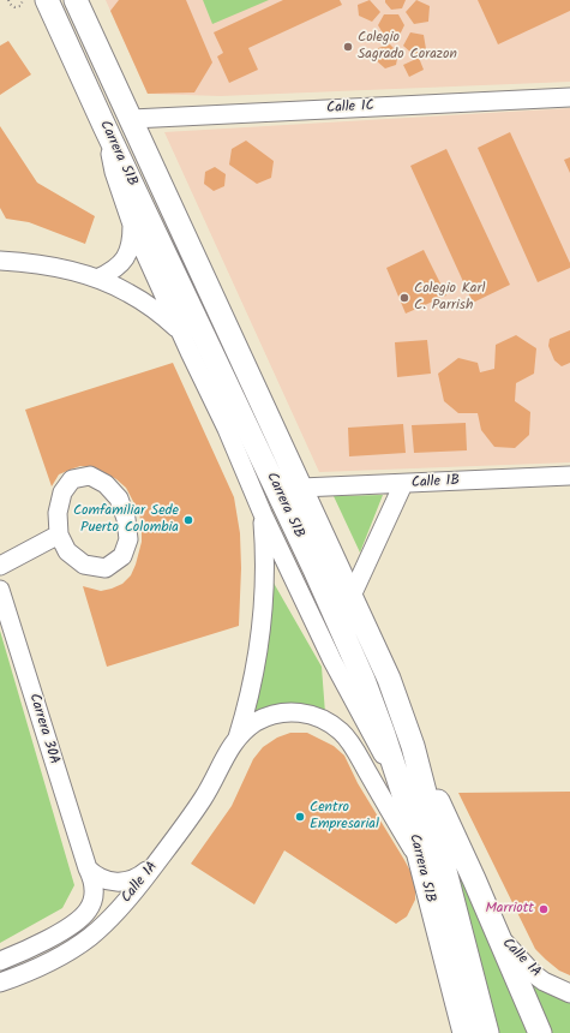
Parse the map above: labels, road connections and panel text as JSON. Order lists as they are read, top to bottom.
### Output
{
  "streets": {
    "main road": ["Carrera 51B"],
    "street": [
      "Calle 1C",
      "Calle 1B",
      "Carrera 30A",
      "Calle 1A"
    ]
  },
  "crossings": [
    ["Calle 1C", "Carrera 51B"],
    ["Carrera 51B", "Calle 1B"]
  ],
  "places": [
    "Colegio Sagrado Corazon",
    "Colegio Karl C. Parrish",
    "Comfamiliar Sede Puerto Colombia",
    "Centro Empresarial",
    "Marriott"
  ]
}
